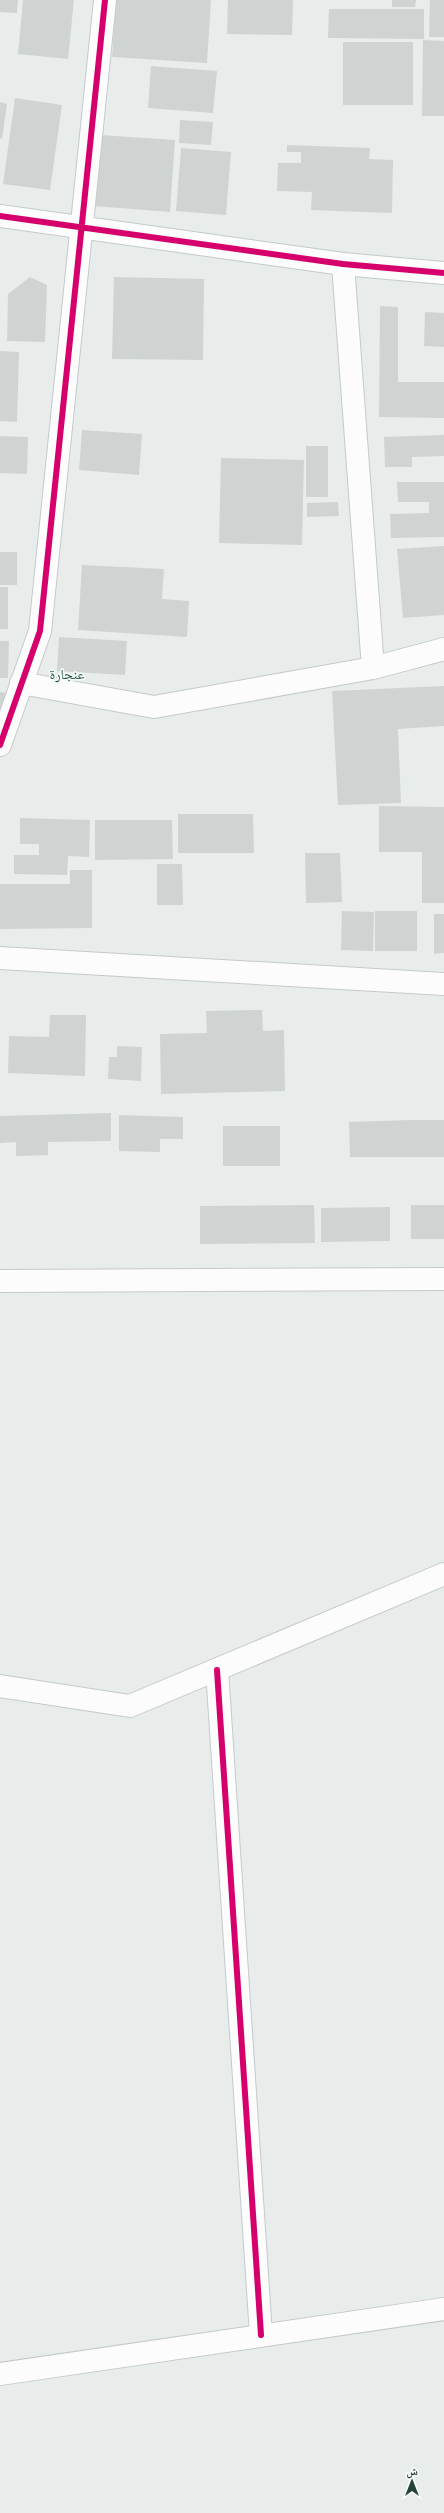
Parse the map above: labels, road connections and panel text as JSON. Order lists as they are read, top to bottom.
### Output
{
  "districts": ["عنجارة"],
  "north": "top"
}
